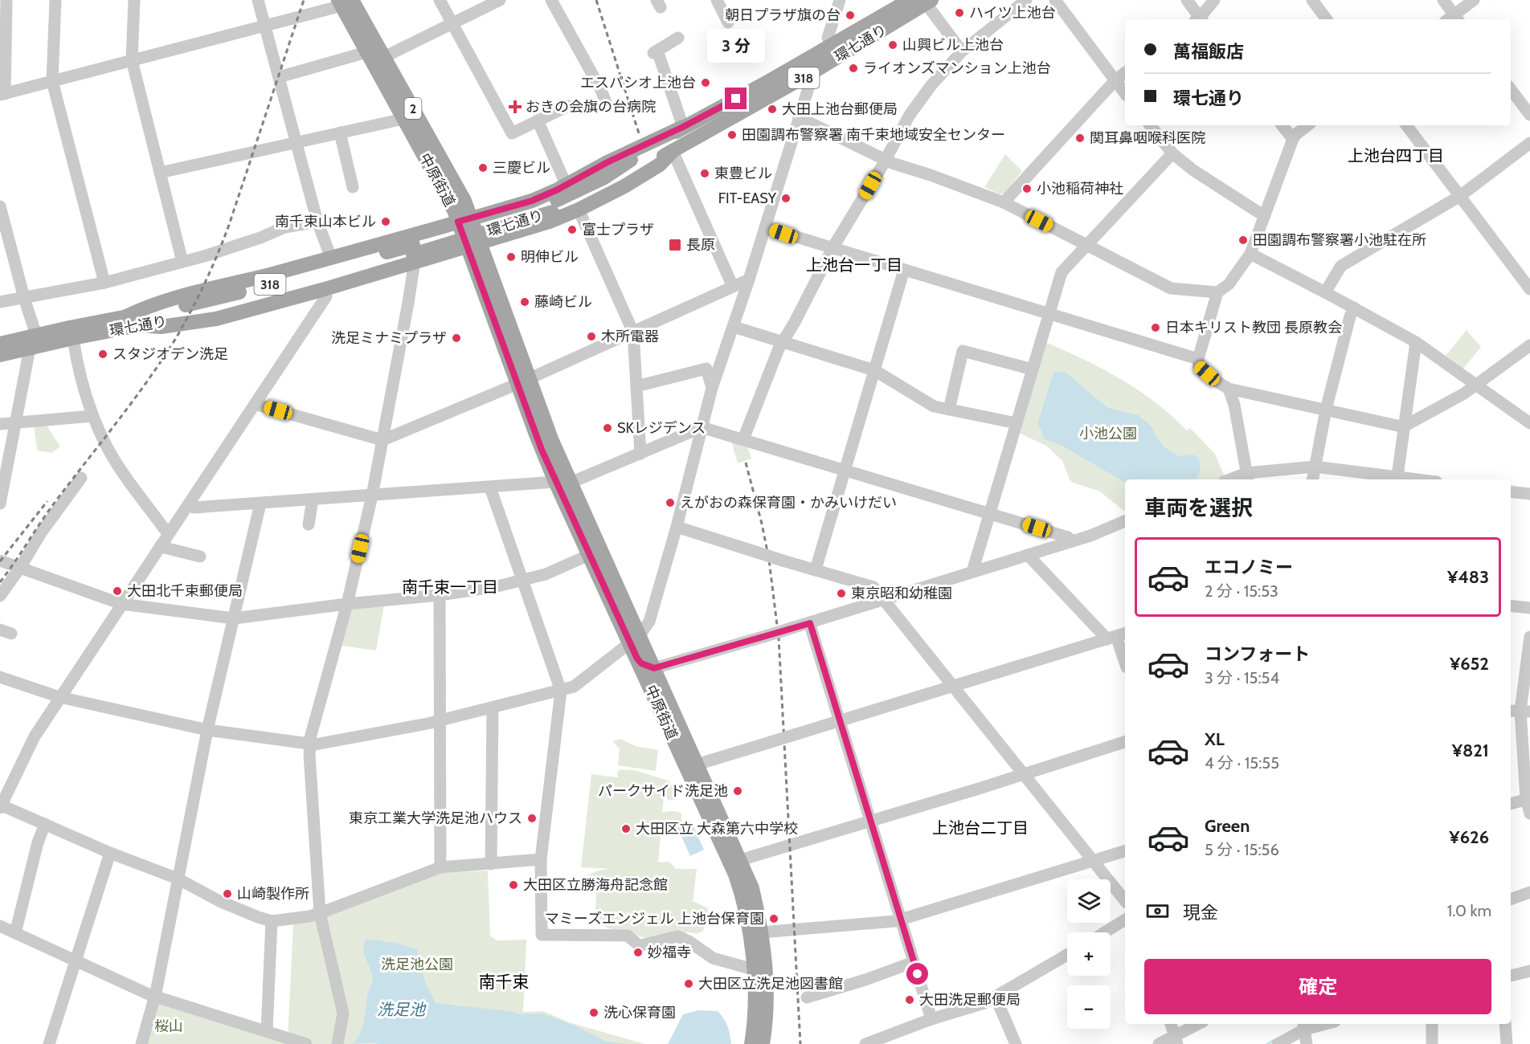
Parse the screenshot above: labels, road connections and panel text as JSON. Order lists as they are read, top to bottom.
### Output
{
  "streets": {
    "main road": [
      "環七通り",
      "318",
      "2",
      "中原街道"
    ]
  },
  "districts": [
    "上池台四丁目",
    "上池台一丁目",
    "南千束一丁目",
    "上池台二丁目",
    "南千束"
  ],
  "water": ["洗足池"],
  "parks": ["小池公園", "洗足池公園", "桜山"],
  "places": {
    "other": [
      "ハイツ上池台",
      "朝日プラザ旗の台",
      "山興ビル上池台",
      "ライオンズマンション上池台",
      "エスパシオ上池台",
      "大田上池台郵便局",
      "田園調布警察署 南千束地域安全センター",
      "関耳鼻咽喉科医院",
      "三慶ビル",
      "東豊ビル",
      "小池稲荷神社",
      "FIT-EASY",
      "南千束山本ビル",
      "富士プラザ",
      "田園調布警察署小池駐在所",
      "明伸ビル",
      "藤崎ビル",
      "日本キリスト教団 長原教会",
      "木所電器",
      "洗足ミナミプラザ",
      "スタジオデン洗足",
      "SKレジデンス",
      "えがおの森保育園・かみいけだい",
      "大田北千束郵便局",
      "東京昭和幼稚園",
      "パークサイド洗足池",
      "東京工業大学洗足池ハウス",
      "大田区立 大森第六中学校",
      "大田区立勝海舟記念館",
      "山崎製作所",
      "マミーズエンジェル 上池台保育園",
      "妙福寺",
      "大田区立洗足池図書館",
      "大田洗足郵便局",
      "洗心保育園"
    ],
    "health": ["おきの会旗の台病院"],
    "transit": ["長原"]
  },
  "page": {
    "banner": ["萬福飯店", "環七通り"],
    "bubble": "3 分",
    "heading": "車両を選択",
    "list": [
      {
        "name": "エコノミー",
        "note": "2 分 · 15:53",
        "value": "¥483"
      },
      {
        "name": "コンフォート",
        "note": "3 分 · 15:54",
        "value": "¥652"
      },
      {
        "name": "XL",
        "note": "4 分 · 15:55",
        "value": "¥821"
      },
      {
        "name": "Green",
        "note": "5 分 · 15:56",
        "value": "¥626"
      }
    ],
    "map_buttons": ["+", "−"],
    "pay": ["現金", "1.0 km"],
    "buttons": "確定"
  }
}
